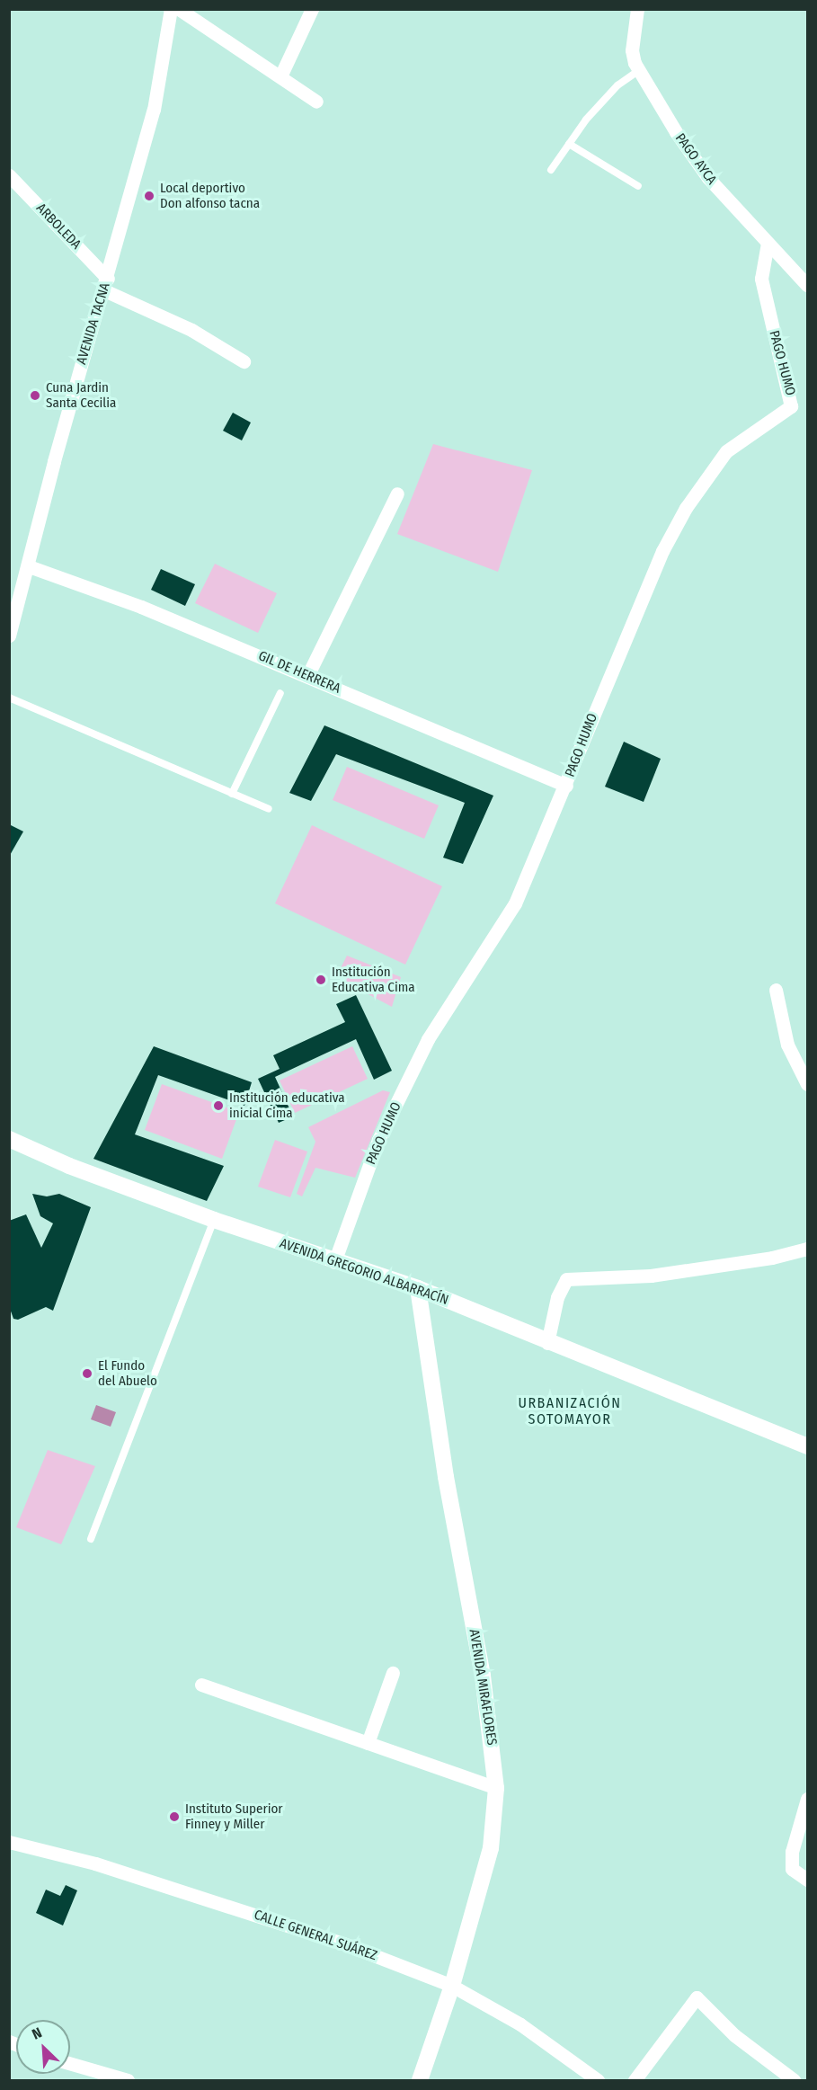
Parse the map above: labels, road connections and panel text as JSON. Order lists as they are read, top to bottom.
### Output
{
  "streets": {
    "street": [
      "PAGO AYCA",
      "ARBOLEDA",
      "AVENIDA TACNA",
      "PAGO HUMO",
      "GIL DE HERRERA",
      "AVENIDA GREGORIO ALBARRACÍN",
      "AVENIDA MIRAFLORES",
      "CALLE GENERAL SUÁREZ"
    ]
  },
  "crossings": [
    ["PAGO AYCA", "PAGO HUMO"],
    ["ARBOLEDA", "AVENIDA TACNA"],
    ["AVENIDA TACNA", "GIL DE HERRERA"],
    ["PAGO HUMO", "GIL DE HERRERA"],
    ["PAGO HUMO", "AVENIDA GREGORIO ALBARRACÍN"],
    ["AVENIDA GREGORIO ALBARRACÍN", "AVENIDA MIRAFLORES"],
    ["AVENIDA MIRAFLORES", "CALLE GENERAL SUÁREZ"]
  ],
  "districts": ["URBANIZACIÓN SOTOMAYOR"],
  "places": [
    "Local deportivo Don alfonso tacna",
    "Cuna Jardin Santa Cecilia",
    "Institución Educativa Cima",
    "Institución educativa inicial Cima",
    "El Fundo del Abuelo",
    "Instituto Superior Finney y Miller"
  ],
  "north": "top left"
}
